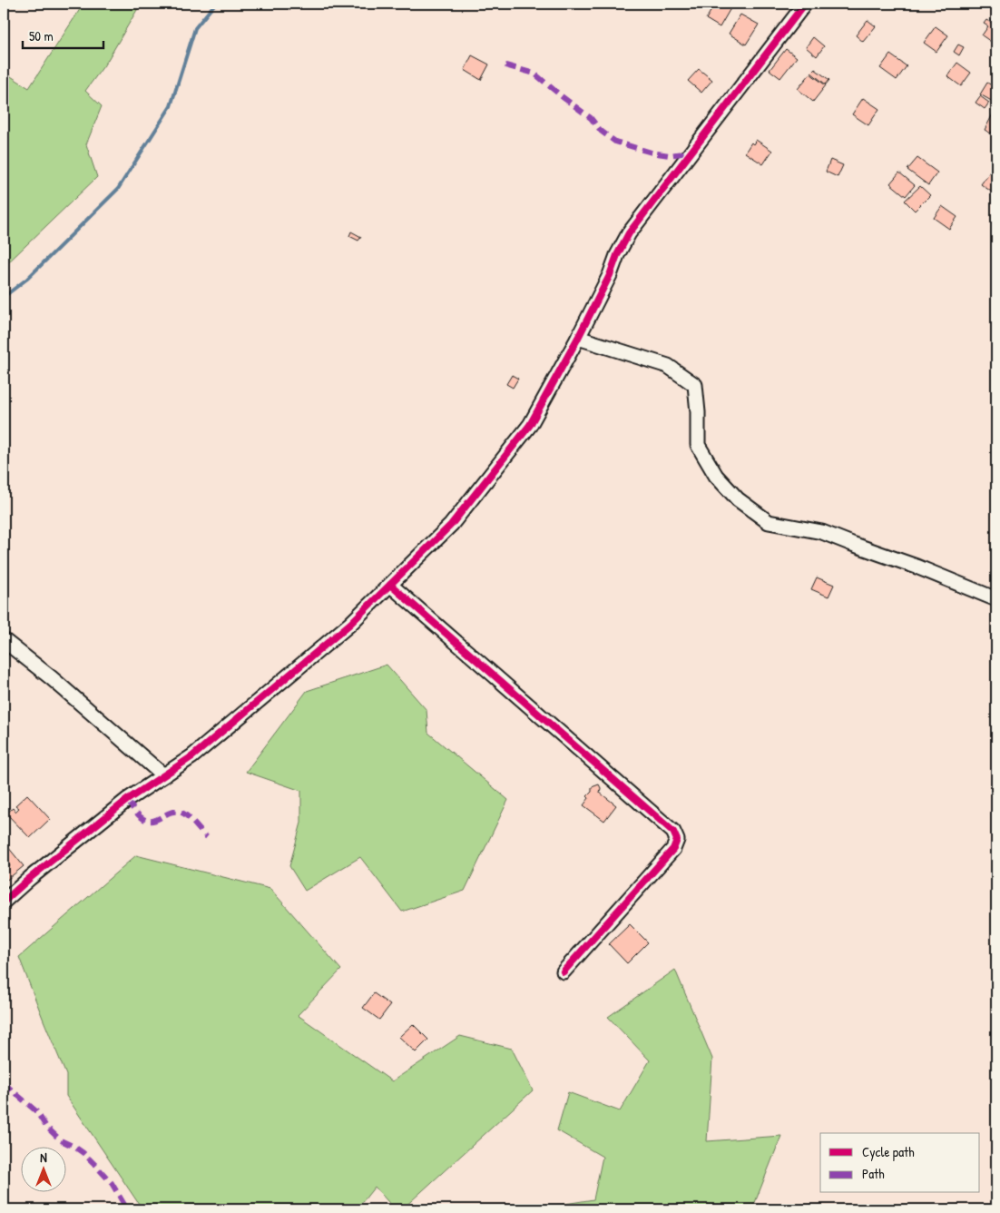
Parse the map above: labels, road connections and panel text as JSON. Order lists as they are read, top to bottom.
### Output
{
  "legend": ["Cycle path", "Path"],
  "scale_bar": "50 m",
  "north": "top"
}
